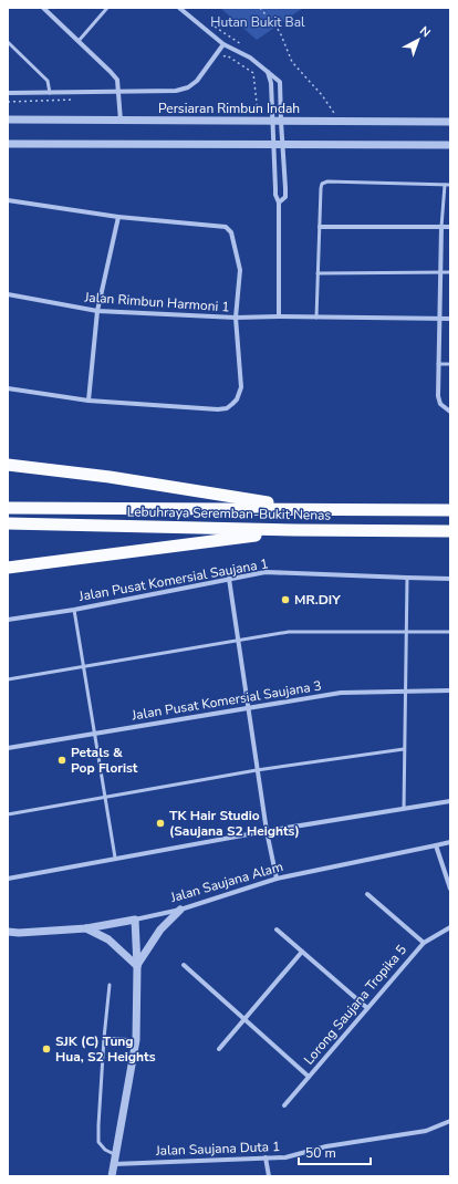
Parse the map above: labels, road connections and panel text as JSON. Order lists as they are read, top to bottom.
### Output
{
  "streets": {
    "highway": ["Lebuhraya Seremban-Bukit Nenas"],
    "street": [
      "Persiaran Rimbun Indah",
      "Jalan Rimbun Harmoni 1",
      "Jalan Pusat Komersial Saujana 1",
      "Jalan Pusat Komersial Saujana 3",
      "Jalan Saujana Alam",
      "Lorong Saujana Tropika 5",
      "Jalan Saujana Duta 1"
    ]
  },
  "parks": ["Hutan Bukit Bal"],
  "places": [
    "MR.DIY",
    "Petals & Pop Florist",
    "TK Hair Studio (Saujana S2 Heights)",
    "SJK (C) Tung Hua, S2 Heights"
  ],
  "scale_bar": "50 m",
  "north": "top right"
}
